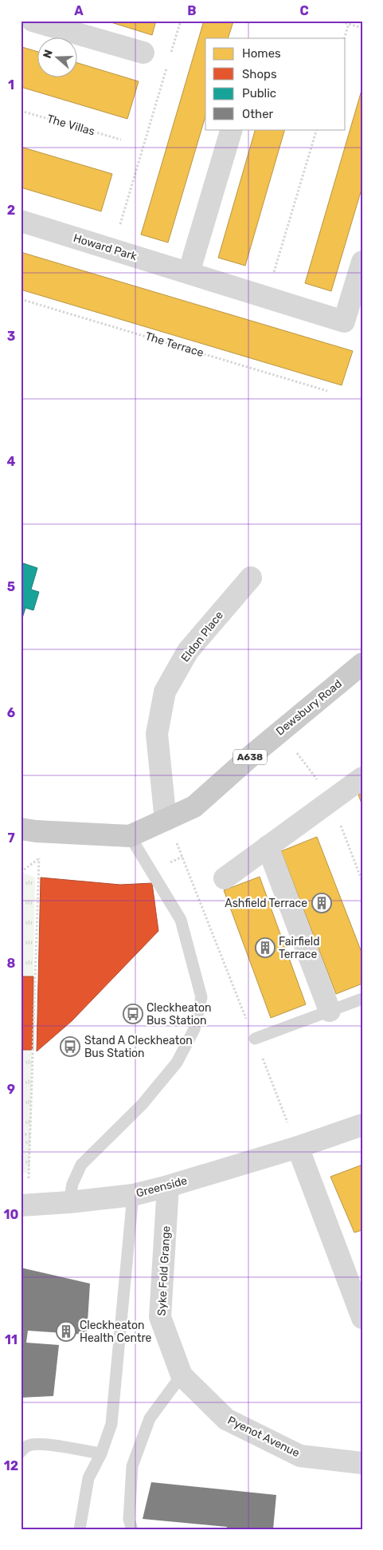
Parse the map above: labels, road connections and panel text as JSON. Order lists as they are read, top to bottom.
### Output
{
  "streets": {
    "main road": ["Dewsbury Road", "A638"],
    "street": [
      "Howard Park",
      "Eldon Place",
      "Greenside",
      "Syke Fold Grange",
      "Pyenot Avenue"
    ],
    "path": ["The Villas", "The Terrace"]
  },
  "crossings": [
    ["Eldon Place", "Dewsbury Road"],
    ["Greenside", "Syke Fold Grange"],
    ["Syke Fold Grange", "Pyenot Avenue"]
  ],
  "places": {
    "building": ["Ashfield Terrace", "Fairfield Terrace", "Cleckheaton Health Centre"],
    "bus stop": ["Cleckheaton Bus Station", "Stand A Cleckheaton Bus Station"]
  },
  "legend": [
    "Homes",
    "Shops",
    "Public",
    "Other"
  ],
  "north": "left",
  "grid": {
    "columns": ["A", "B", "C"],
    "rows": [
      "1",
      "2",
      "3",
      "4",
      "5",
      "6",
      "7",
      "8",
      "9",
      "10",
      "11",
      "12"
    ]
  }
}
